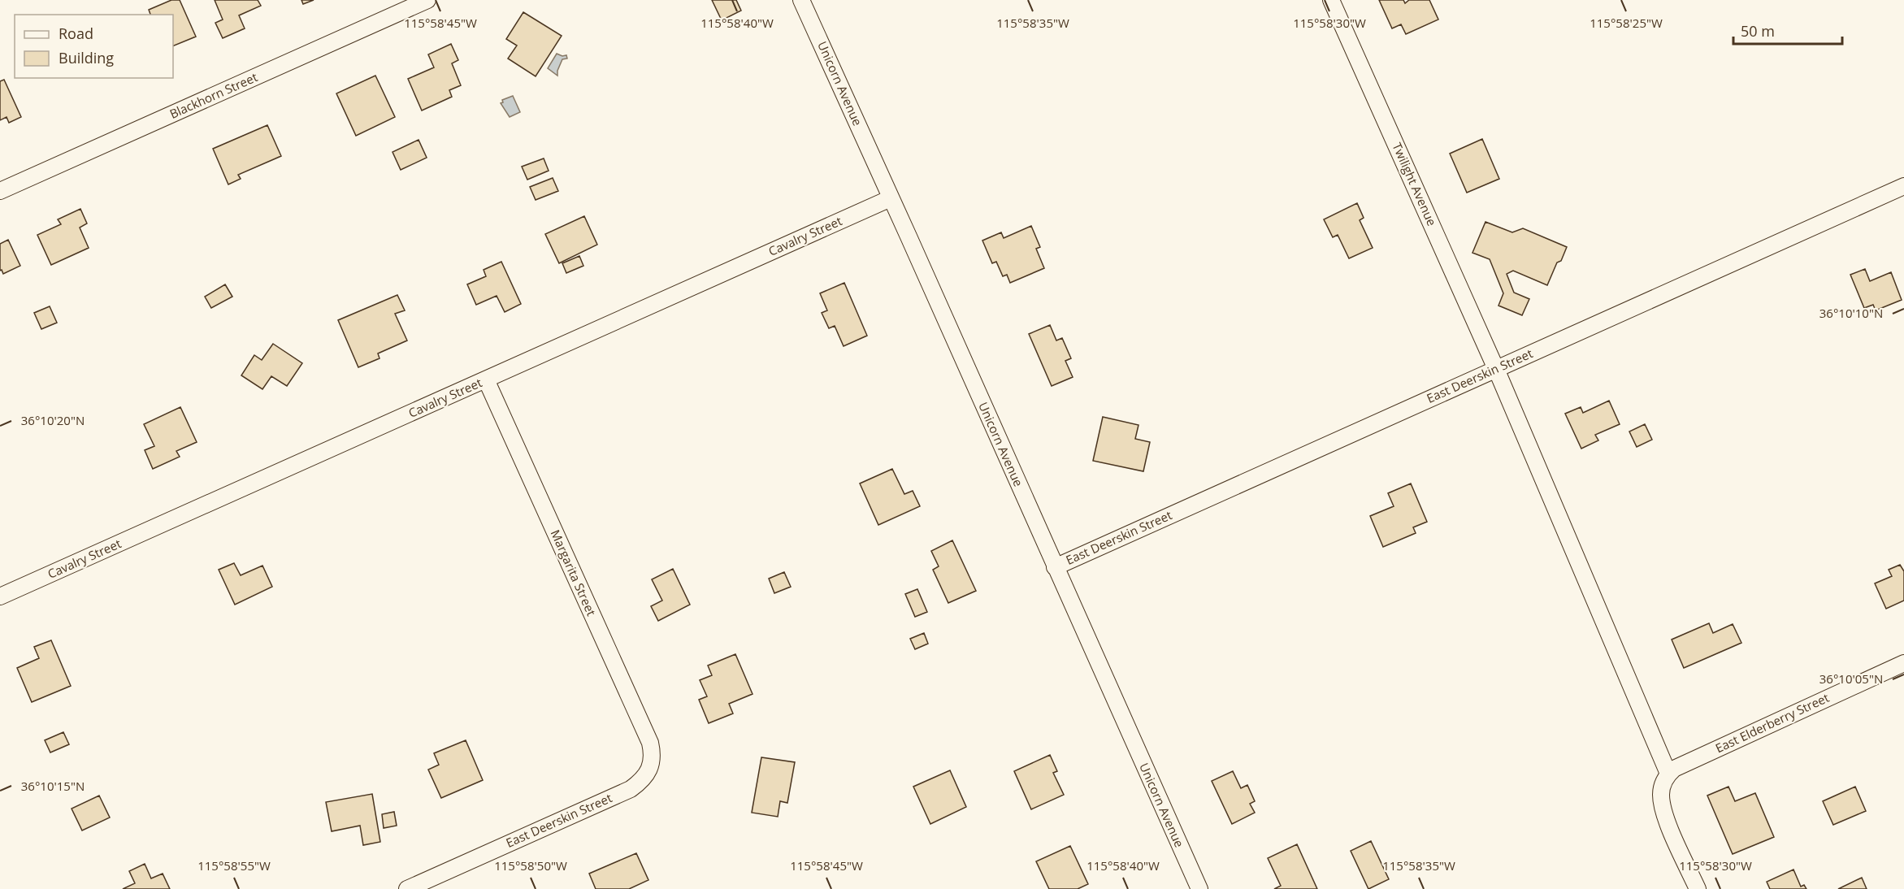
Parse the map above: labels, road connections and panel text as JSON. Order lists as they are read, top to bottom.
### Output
{
  "streets": {
    "street": [
      "Unicorn Avenue",
      "Blackhorn Street",
      "Twilight Avenue",
      "Cavalry Street",
      "East Deerskin Street",
      "Margarita Street",
      "East Elderberry Street"
    ]
  },
  "crossings": [
    ["Unicorn Avenue", "Cavalry Street"],
    ["Unicorn Avenue", "East Deerskin Street"],
    ["Twilight Avenue", "East Deerskin Street"],
    ["Twilight Avenue", "East Elderberry Street"],
    ["Cavalry Street", "Margarita Street"],
    ["East Deerskin Street", "Margarita Street"]
  ],
  "legend": ["Road", "Building"],
  "scale_bar": "50 m",
  "coordinates": [
    "115°58'25\"W",
    "115°58'45\"W",
    "115°58'40\"W",
    "115°58'35\"W",
    "115°58'30\"W",
    "36°10'10\"N",
    "36°10'20\"N",
    "36°10'05\"N",
    "36°10'15\"N",
    "115°58'55\"W",
    "115°58'50\"W"
  ]
}
